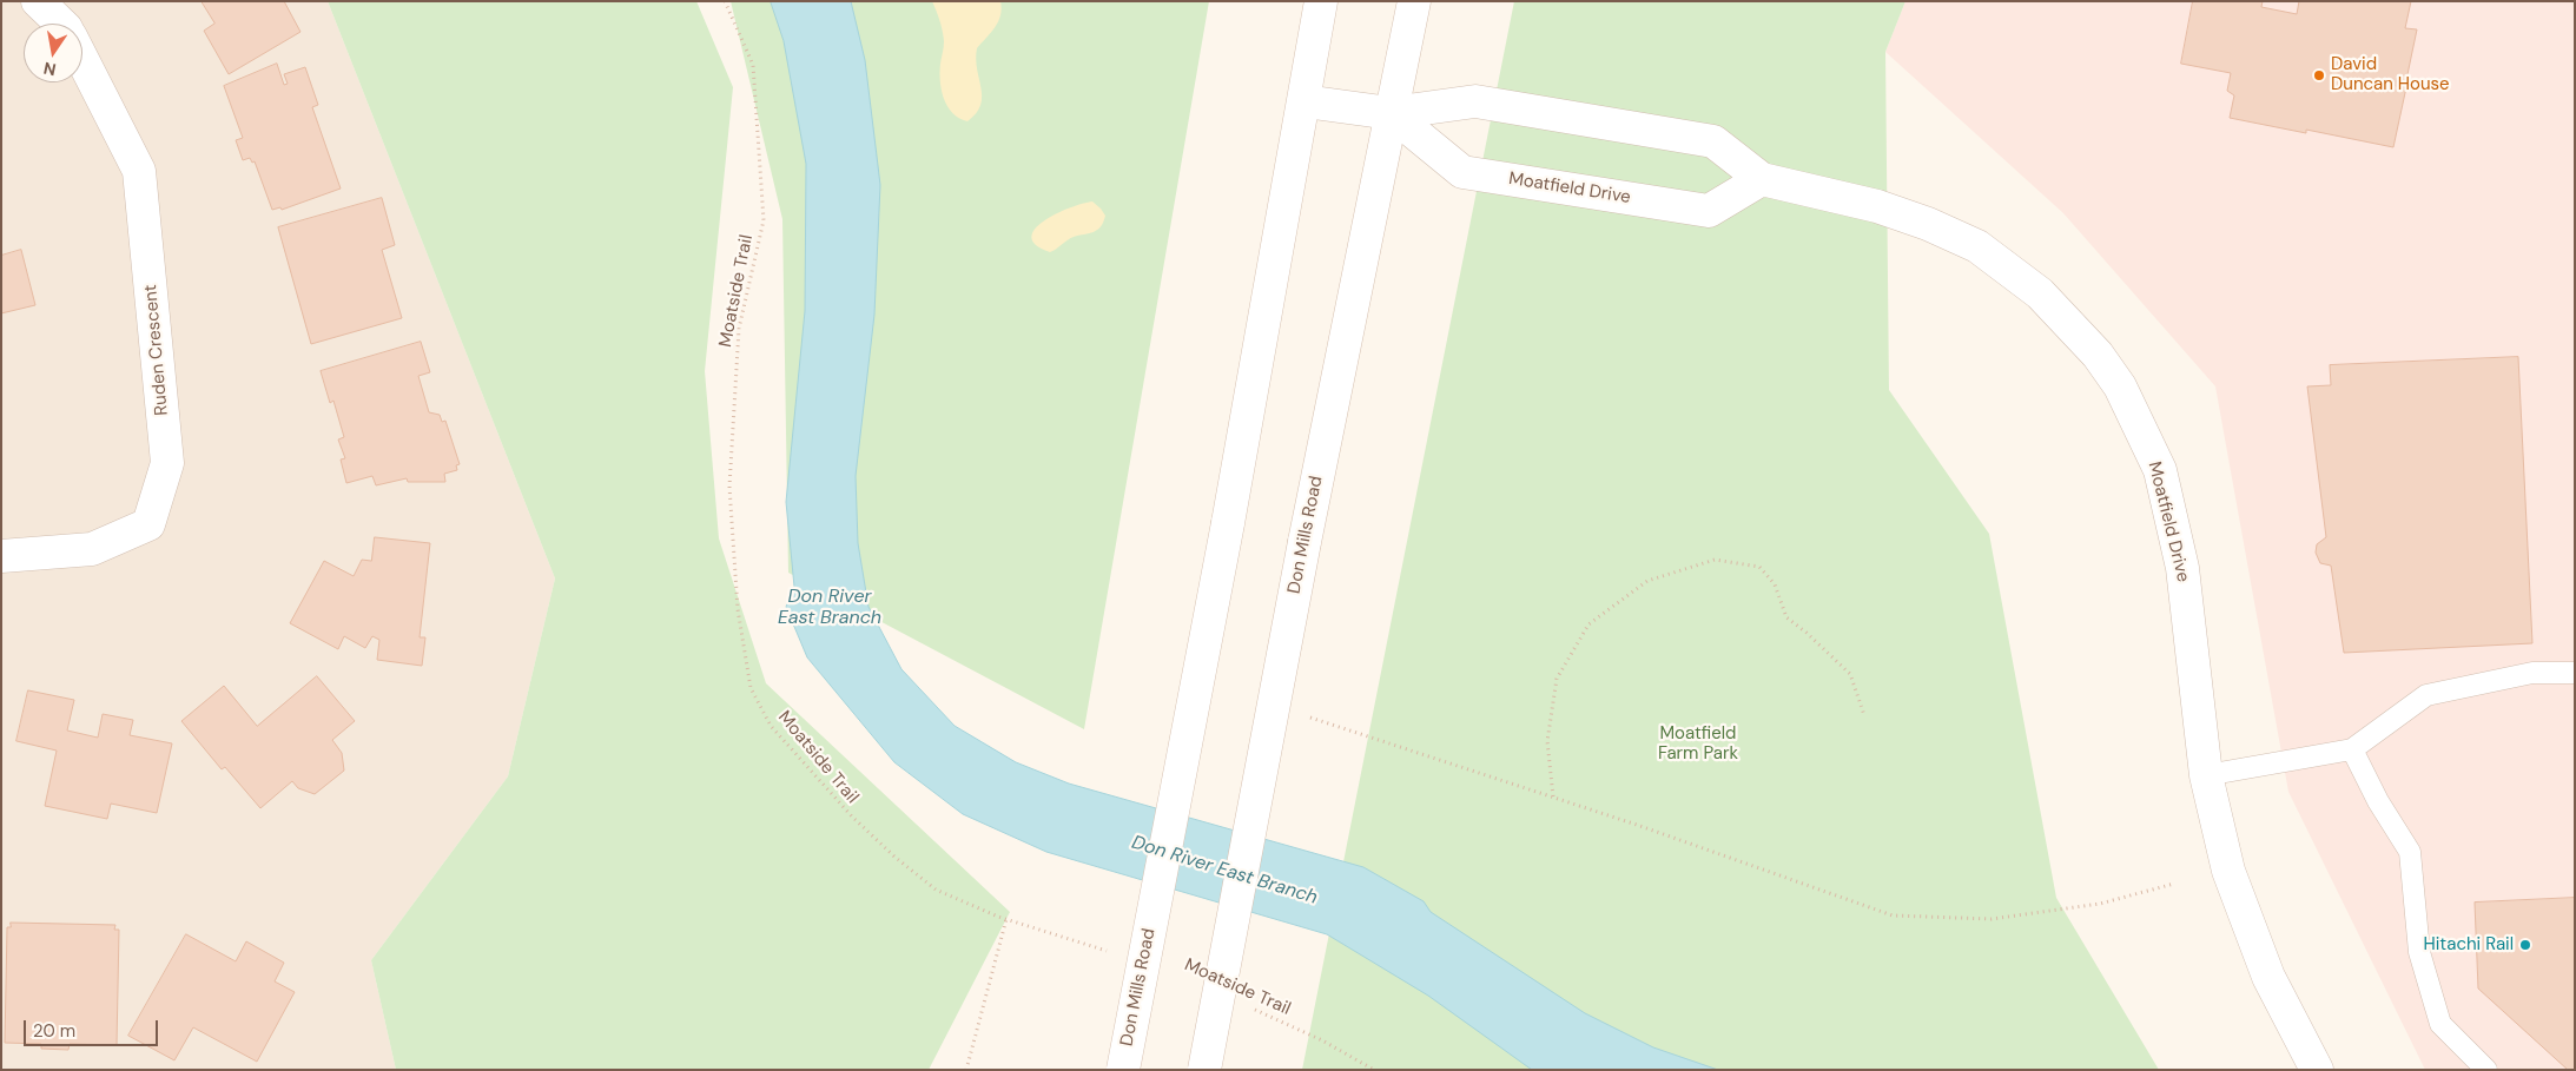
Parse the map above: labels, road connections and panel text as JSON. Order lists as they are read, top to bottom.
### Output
{
  "streets": {
    "street": ["Moatfield Drive", "Ruden Crescent", "Don Mills Road"],
    "path": ["Moatside Trail"]
  },
  "crossings": [
    ["Moatfield Drive", "Don Mills Road"]
  ],
  "water": ["Don River East Branch"],
  "parks": ["Moatfield Farm Park"],
  "places": ["David Duncan House", "Hitachi Rail"],
  "scale_bar": "20 m",
  "north": "bottom"
}
